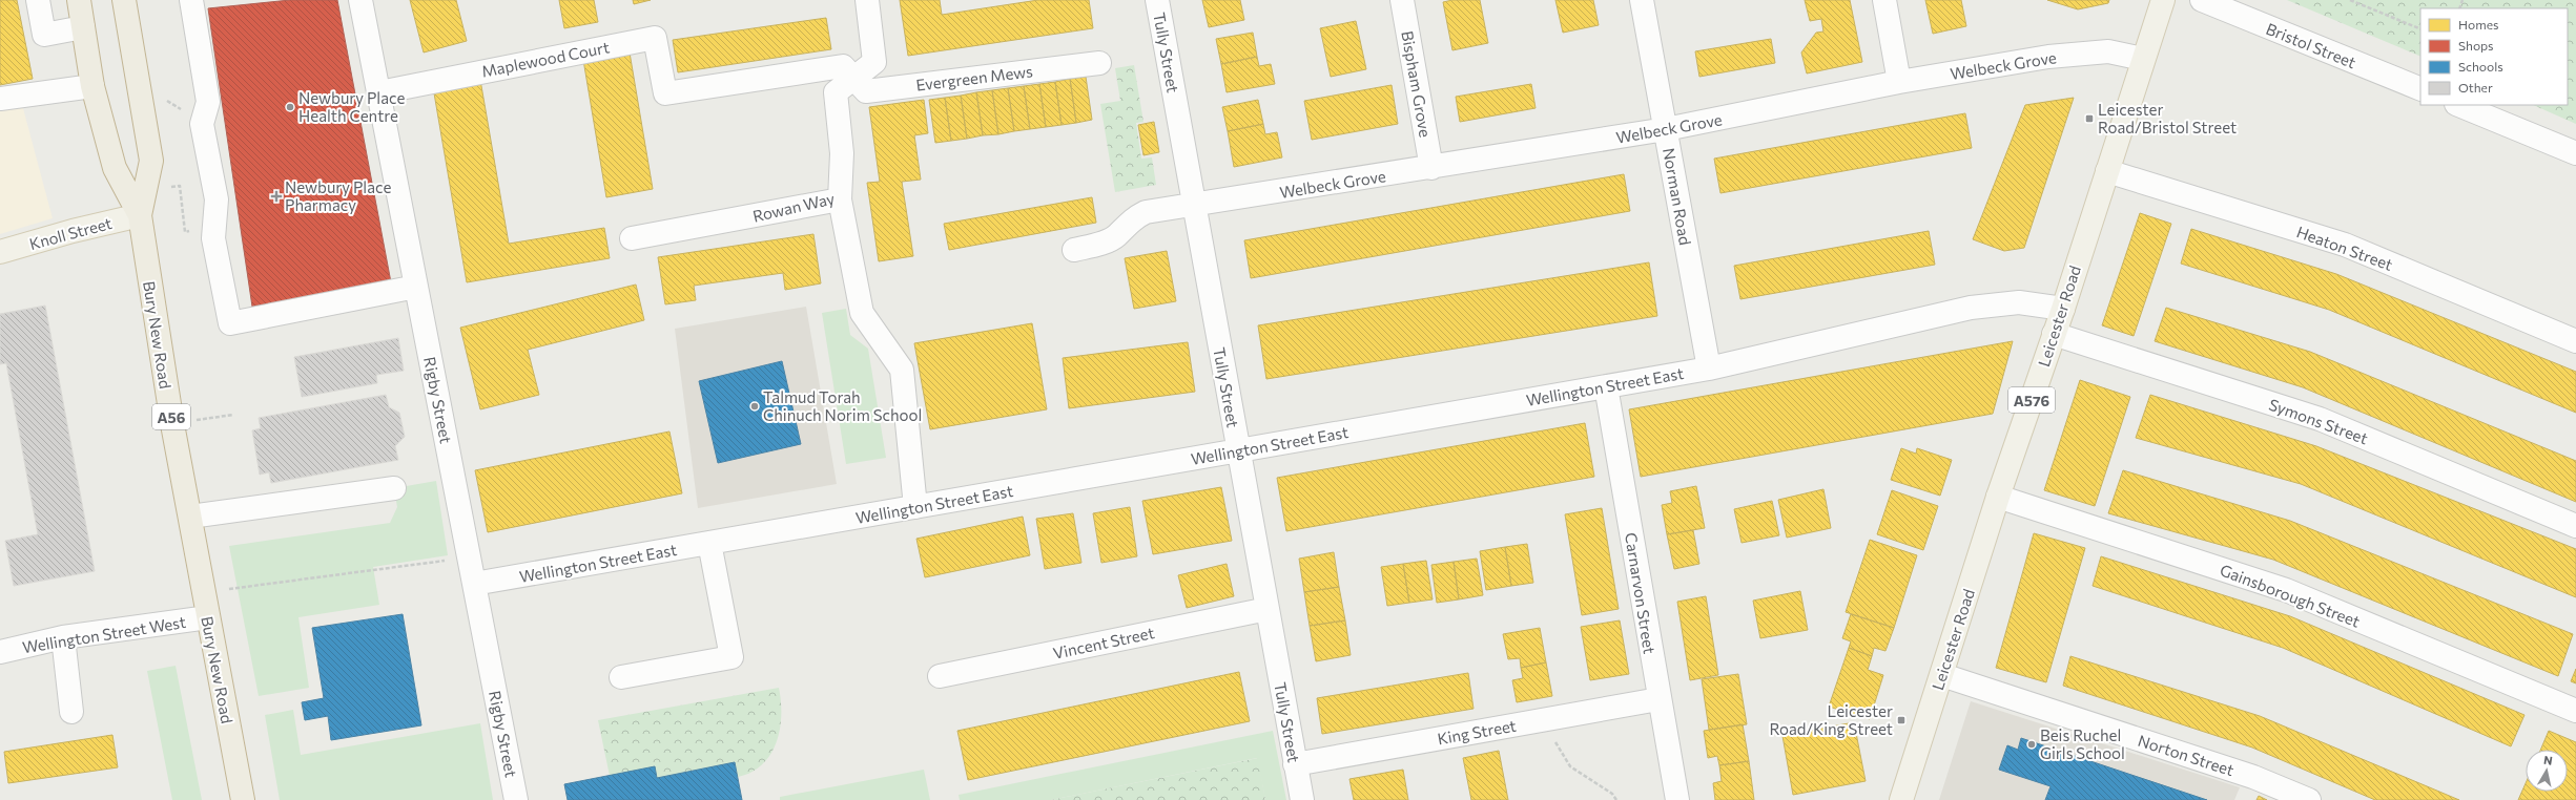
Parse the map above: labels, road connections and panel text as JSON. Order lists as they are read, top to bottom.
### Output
{
  "streets": {
    "highway": ["Bury New Road", "A56"],
    "main road": ["Knoll Street", "Leicester Road", "A576"],
    "street": [
      "Bristol Street",
      "Tully Street",
      "Maplewood Court",
      "Welbeck Grove",
      "Evergreen Mews",
      "Bispham Grove",
      "Norman Road",
      "Rowan Way",
      "Heaton Street",
      "Wellington Street East",
      "Rigby Street",
      "Symons Street",
      "Carnarvon Street",
      "Gainsborough Street",
      "Wellington Street West",
      "Vincent Street",
      "King Street",
      "Norton Street"
    ]
  },
  "crossings": [
    ["Tully Street", "Welbeck Grove"],
    ["Tully Street", "Wellington Street East"],
    ["Tully Street", "Vincent Street"],
    ["Tully Street", "King Street"],
    ["Maplewood Court", "Evergreen Mews"],
    ["Maplewood Court", "Rowan Way"],
    ["Maplewood Court", "Rigby Street"],
    ["Welbeck Grove", "Bispham Grove"],
    ["Welbeck Grove", "Norman Road"],
    ["Welbeck Grove", "Leicester Road"],
    ["Evergreen Mews", "Rowan Way"],
    ["Norman Road", "Wellington Street East"],
    ["Knoll Street", "Bury New Road"],
    ["Knoll Street", "A56"],
    ["Heaton Street", "Leicester Road"],
    ["Leicester Road", "Wellington Street East"],
    ["Leicester Road", "Symons Street"],
    ["Leicester Road", "Gainsborough Street"],
    ["Leicester Road", "Norton Street"],
    ["Bury New Road", "A56"],
    ["Bury New Road", "Wellington Street West"],
    ["Wellington Street East", "Rigby Street"],
    ["Wellington Street East", "Carnarvon Street"],
    ["Carnarvon Street", "King Street"]
  ],
  "places": {
    "other": ["Newbury Place Health Centre", "Talmud Torah Chinuch Norim School", "Beis Ruchel Girls School"],
    "transit": ["Leicester Road/Bristol Street", "Leicester Road/King Street"],
    "health": ["Newbury Place Pharmacy"]
  },
  "legend": [
    "Homes",
    "Shops",
    "Schools",
    "Other"
  ],
  "north": "top"
}
